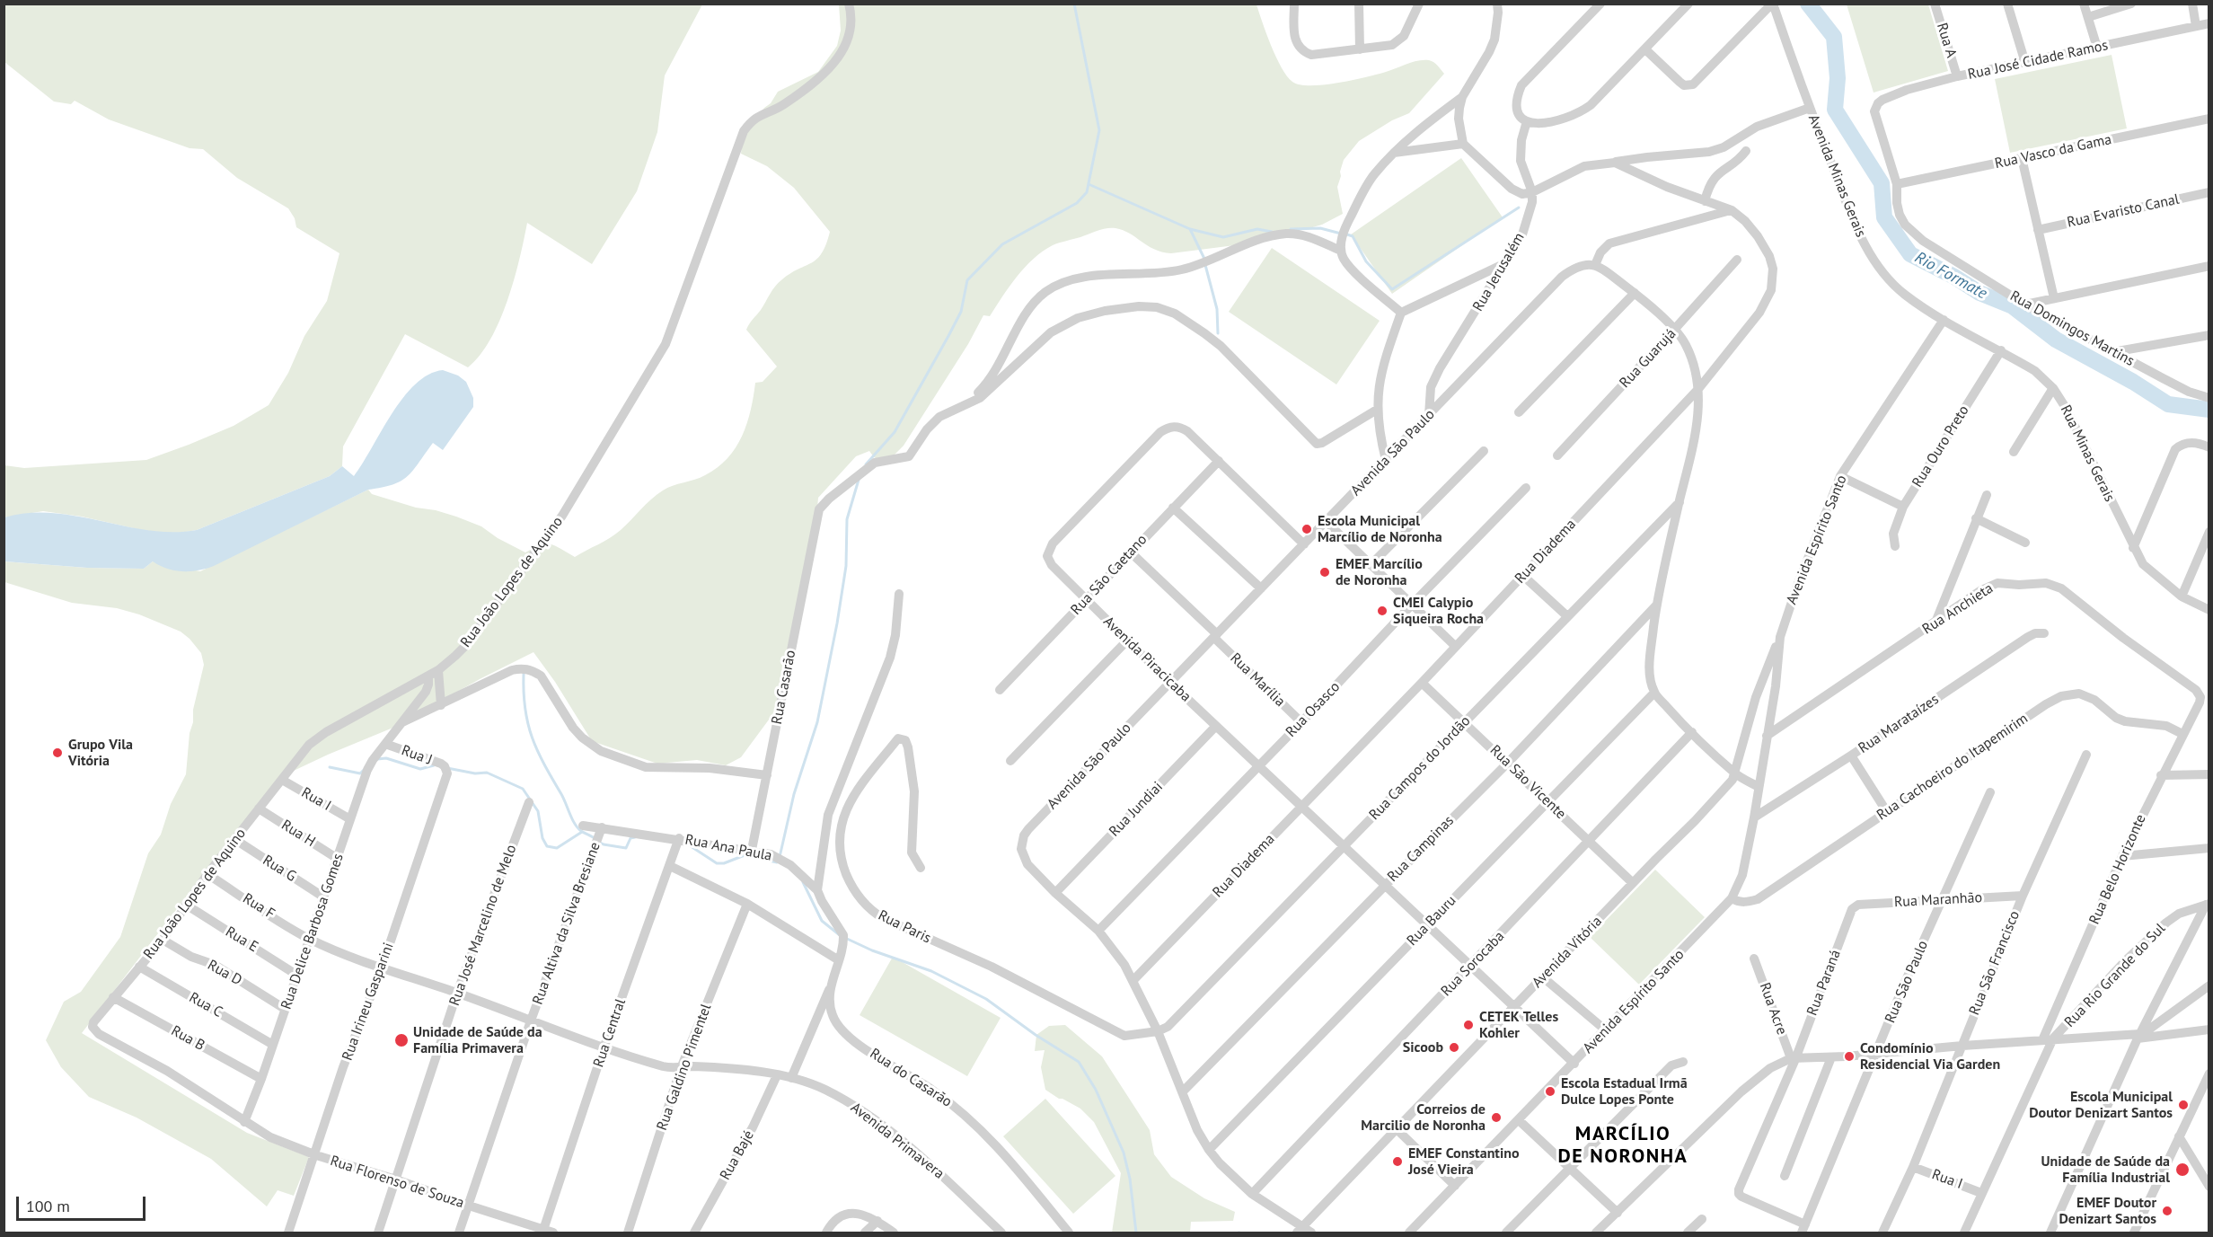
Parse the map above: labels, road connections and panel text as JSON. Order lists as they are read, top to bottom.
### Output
{
  "streets": {
    "street": [
      "Rua A",
      "Rua José Cidade Ramos",
      "Rua Vasco da Gama",
      "Avenida Minas Gerais",
      "Rua Evaristo Canal",
      "Rua Jerusalém",
      "Rua Domingos Martins",
      "Rua Guarujá",
      "Rua Ouro Preto",
      "Avenida São Paulo",
      "Rua Minas Gerais",
      "Avenida Espírito Santo",
      "Rua Diadema",
      "Rua São Caetano",
      "Rua João Lopes de Aquino",
      "Rua Anchieta",
      "Avenida Piracicaba",
      "Rua Marília",
      "Rua Casarão",
      "Rua Osasco",
      "Rua Marataízes",
      "Rua J",
      "Rua Cachoeiro do Itapemirim",
      "Rua Campos do Jordão",
      "Rua São Vicente",
      "Rua I",
      "Rua Jundiai",
      "Rua H",
      "Rua Ana Paula",
      "Rua Campinas",
      "Rua G",
      "Rua Belo Horizonte",
      "Rua Maranhão",
      "Rua F",
      "Rua Bauru",
      "Rua Altiva da Silva Bresiane",
      "Rua José Marcelino de Melo",
      "Rua Paris",
      "Rua Delice Barbosa Gomes",
      "Rua E",
      "Avenida Vitória",
      "Rua São Francisco",
      "Rua Sorocaba",
      "Rua D",
      "Rua Rio Grande do Sul",
      "Rua São Paulo",
      "Rua Paraná",
      "Rua Irineu Gasparini",
      "Rua C",
      "Rua Acre",
      "Rua Central",
      "Rua B",
      "Rua Galdino Pimentel",
      "Rua do Casarão",
      "Avenida Primavera",
      "Rua Bajé",
      "Rua Florenso de Souza"
    ]
  },
  "crossings": [
    ["Rua A", "Rua José Cidade Ramos"],
    ["Rua José Cidade Ramos", "Rua Domingos Martins"],
    ["Rua Vasco da Gama", "Rua Domingos Martins"],
    ["Avenida Minas Gerais", "Rua Minas Gerais"],
    ["Avenida Minas Gerais", "Avenida Espírito Santo"],
    ["Rua Jerusalém", "Avenida São Paulo"],
    ["Rua Ouro Preto", "Rua Minas Gerais"],
    ["Avenida São Paulo", "Rua Diadema"],
    ["Avenida São Paulo", "Avenida Piracicaba"],
    ["Avenida São Paulo", "Rua Marília"],
    ["Avenida São Paulo", "Rua Osasco"],
    ["Avenida São Paulo", "Rua Campos do Jordão"],
    ["Avenida São Paulo", "Rua Jundiai"],
    ["Avenida São Paulo", "Rua Campinas"],
    ["Avenida São Paulo", "Rua Bauru"],
    ["Avenida São Paulo", "Rua Paris"],
    ["Avenida São Paulo", "Avenida Vitória"],
    ["Avenida São Paulo", "Rua Sorocaba"],
    ["Rua Minas Gerais", "Avenida Espírito Santo"],
    ["Avenida Espírito Santo", "Rua Anchieta"],
    ["Avenida Espírito Santo", "Avenida Piracicaba"],
    ["Avenida Espírito Santo", "Rua Marataízes"],
    ["Avenida Espírito Santo", "Rua Cachoeiro do Itapemirim"],
    ["Avenida Espírito Santo", "Avenida Vitória"],
    ["Rua Diadema", "Avenida Piracicaba"],
    ["Rua Diadema", "Rua São Vicente"],
    ["Rua São Caetano", "Avenida Piracicaba"],
    ["Rua São Caetano", "Rua Marília"],
    ["Rua João Lopes de Aquino", "Rua I"],
    ["Rua João Lopes de Aquino", "Rua H"],
    ["Rua João Lopes de Aquino", "Rua G"],
    ["Rua João Lopes de Aquino", "Rua F"],
    ["Rua João Lopes de Aquino", "Rua Delice Barbosa Gomes"],
    ["Rua João Lopes de Aquino", "Rua E"],
    ["Rua João Lopes de Aquino", "Rua D"],
    ["Rua João Lopes de Aquino", "Rua C"],
    ["Rua João Lopes de Aquino", "Rua B"],
    ["Rua João Lopes de Aquino", "Rua Florenso de Souza"],
    ["Rua Anchieta", "Rua Belo Horizonte"],
    ["Avenida Piracicaba", "Rua Osasco"],
    ["Avenida Piracicaba", "Rua Campos do Jordão"],
    ["Avenida Piracicaba", "Rua Jundiai"],
    ["Avenida Piracicaba", "Rua Campinas"],
    ["Avenida Piracicaba", "Rua Bauru"],
    ["Avenida Piracicaba", "Avenida Vitória"],
    ["Avenida Piracicaba", "Rua Sorocaba"],
    ["Rua Marília", "Rua Osasco"],
    ["Rua Casarão", "Rua Ana Paula"],
    ["Rua J", "Rua Delice Barbosa Gomes"],
    ["Rua J", "Rua Irineu Gasparini"],
    ["Rua Cachoeiro do Itapemirim", "Rua Belo Horizonte"],
    ["Rua Campos do Jordão", "Rua São Vicente"],
    ["Rua Campos do Jordão", "Rua Paris"],
    ["Rua São Vicente", "Rua Campinas"],
    ["Rua São Vicente", "Rua Bauru"],
    ["Rua São Vicente", "Avenida Vitória"],
    ["Rua São Vicente", "Rua Sorocaba"],
    ["Rua I", "Rua Delice Barbosa Gomes"],
    ["Rua I", "Rua São Francisco"],
    ["Rua H", "Rua Delice Barbosa Gomes"],
    ["Rua Ana Paula", "Rua Altiva da Silva Bresiane"],
    ["Rua Ana Paula", "Rua Central"],
    ["Rua Ana Paula", "Rua do Casarão"],
    ["Rua G", "Rua Delice Barbosa Gomes"],
    ["Rua Maranhão", "Rua São Francisco"],
    ["Rua Maranhão", "Rua São Paulo"],
    ["Rua Maranhão", "Rua Paraná"],
    ["Rua F", "Rua Altiva da Silva Bresiane"],
    ["Rua F", "Rua José Marcelino de Melo"],
    ["Rua F", "Rua Delice Barbosa Gomes"],
    ["Rua F", "Rua Irineu Gasparini"],
    ["Rua F", "Avenida Primavera"],
    ["Rua Altiva da Silva Bresiane", "Avenida Primavera"],
    ["Rua Altiva da Silva Bresiane", "Rua Florenso de Souza"],
    ["Rua José Marcelino de Melo", "Rua Florenso de Souza"],
    ["Rua Delice Barbosa Gomes", "Rua E"],
    ["Rua Delice Barbosa Gomes", "Rua D"],
    ["Rua Delice Barbosa Gomes", "Rua C"],
    ["Rua Delice Barbosa Gomes", "Rua B"],
    ["Rua Delice Barbosa Gomes", "Rua Florenso de Souza"],
    ["Rua São Paulo", "Rua Paraná"],
    ["Rua Paraná", "Rua Acre"],
    ["Rua Irineu Gasparini", "Rua Florenso de Souza"],
    ["Rua Central", "Avenida Primavera"],
    ["Rua Central", "Rua Florenso de Souza"],
    ["Rua Galdino Pimentel", "Avenida Primavera"],
    ["Avenida Primavera", "Rua Bajé"]
  ],
  "districts": ["MARCÍLIO DE NORONHA"],
  "water": ["Rio Formate"],
  "places": [
    "Escola Municipal Marcílio de Noronha",
    "EMEF Marcílio de Noronha",
    "CMEI Calypio Siqueira Rocha",
    "Grupo Vila Vitória",
    "CETEK Telles Kohler",
    "Unidade de Saúde da Família Primavera",
    "Sicoob",
    "Condomínio Residencial Via Garden",
    "Escola Estadual Irmã Dulce Lopes Ponte",
    "Escola Municipal Doutor Denizart Santos",
    "Correios de Marcilio de Noronha",
    "EMEF Constantino José Vieira",
    "Unidade de Saúde da Família Industrial",
    "EMEF Doutor Denizart Santos"
  ],
  "scale_bar": "100 m"
}
